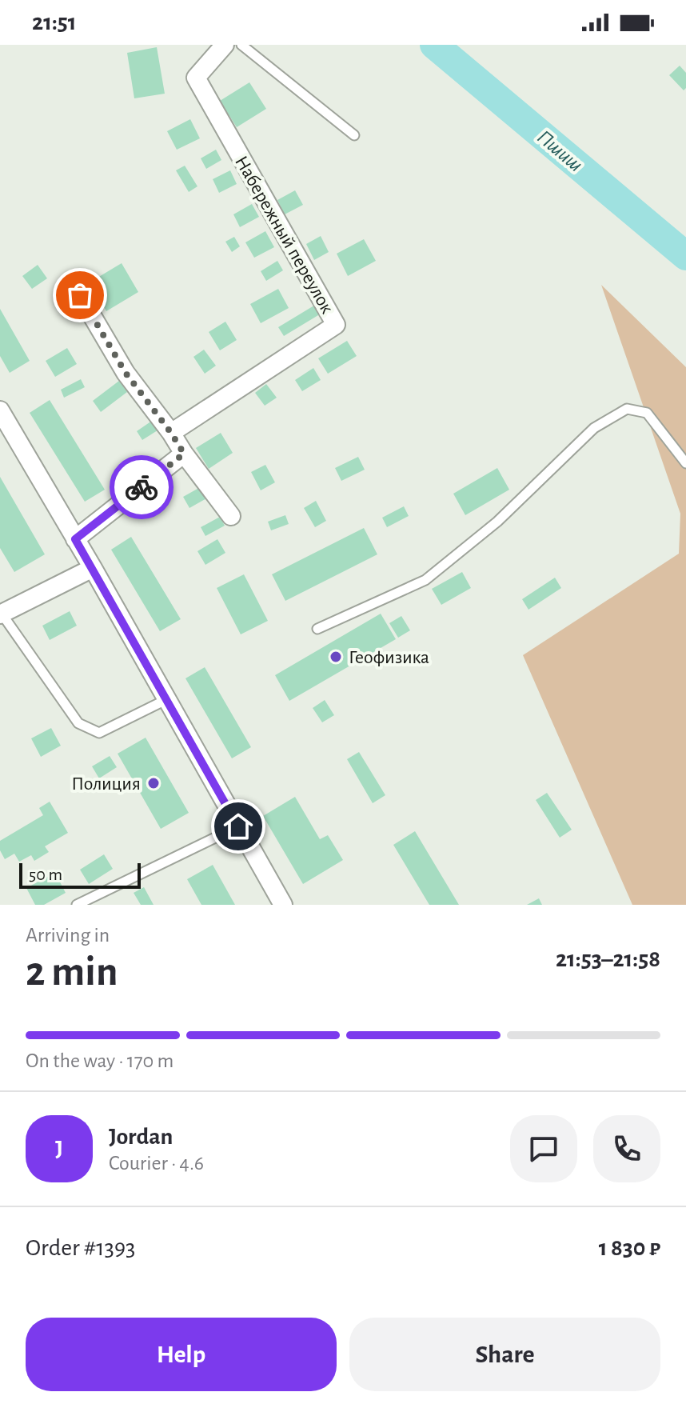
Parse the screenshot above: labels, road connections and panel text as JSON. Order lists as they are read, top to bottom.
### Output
{
  "streets": {
    "street": ["Набережный переулок"]
  },
  "water": ["Пшиш"],
  "places": ["Геофизика", "Полиция"],
  "scale_bar": "50 m",
  "page": {
    "status": "21:51",
    "scale": "50 m",
    "heading": ["2 min", "Arriving in", "21:53–21:58"],
    "panel": [
      "Jordan",
      "Courier · 4.6",
      "Order #1393",
      "1 830 ₽"
    ],
    "bar": "On the way · 170 m",
    "round": "J",
    "buttons": ["Help", "Share"]
  }
}
